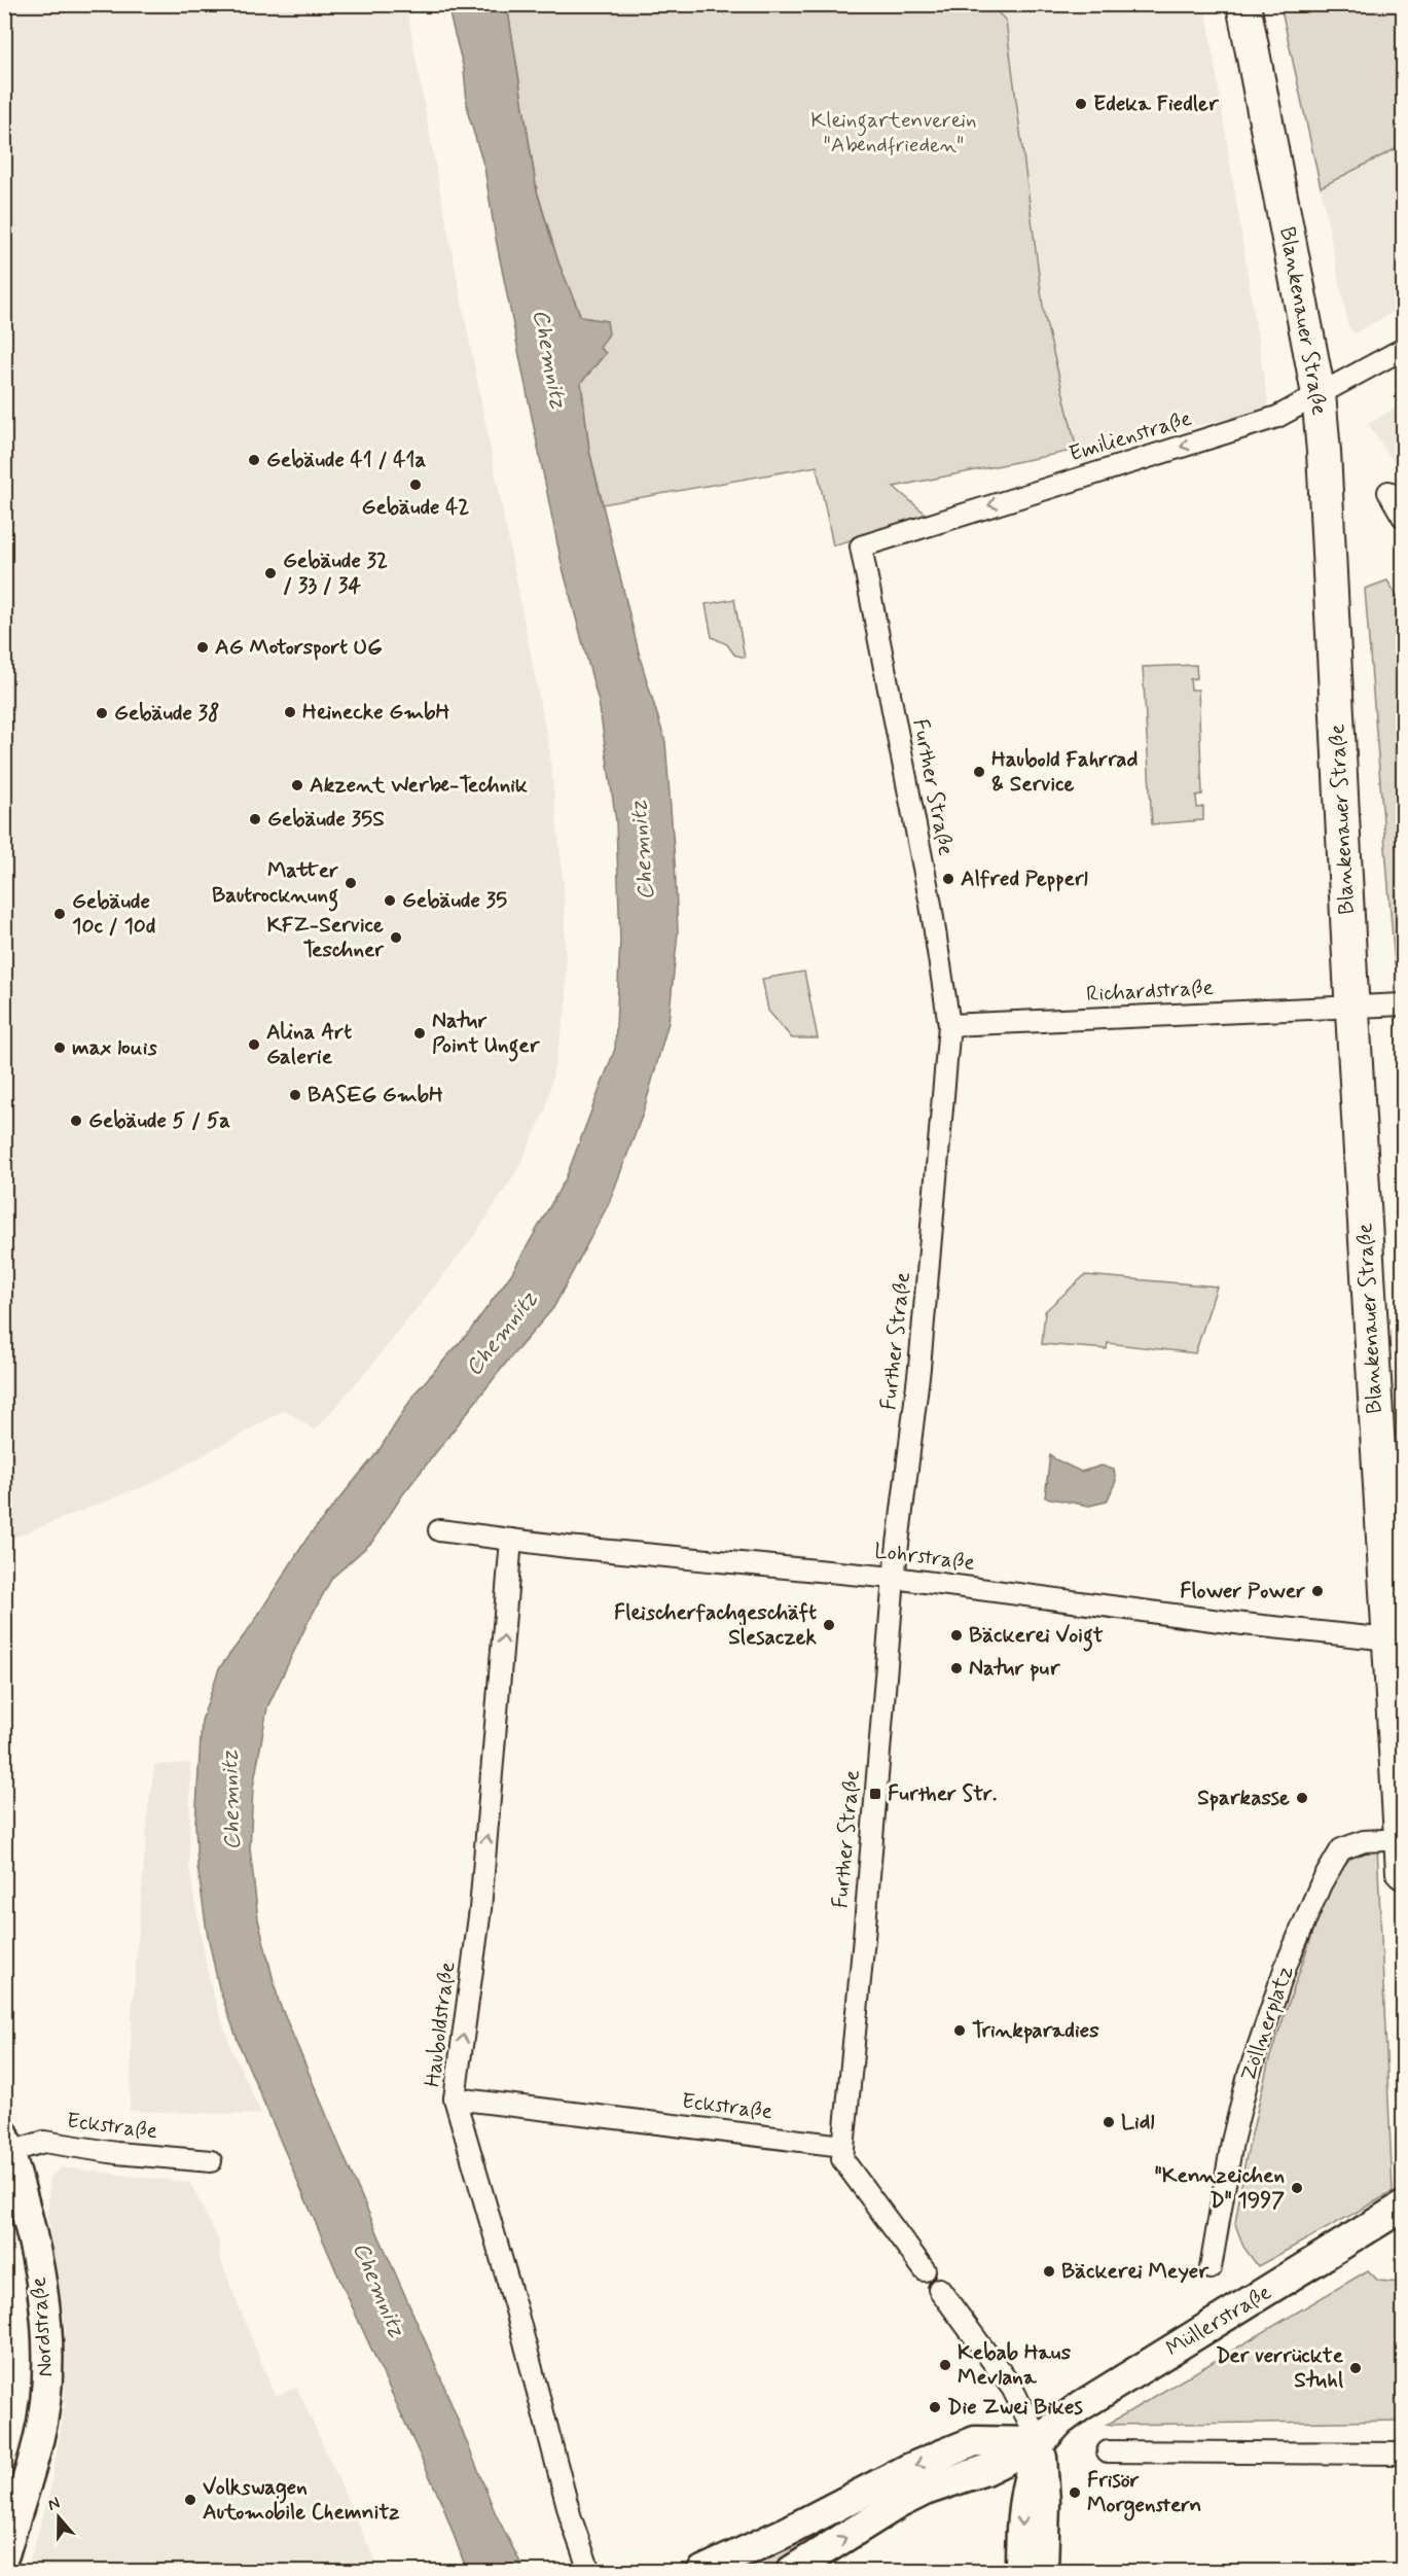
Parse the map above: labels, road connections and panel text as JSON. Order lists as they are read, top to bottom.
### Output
{
  "streets": {
    "main road": ["Blankenauer Straße", "Müllerstraße", "Nordstraße"],
    "street": [
      "Emilienstraße",
      "Further Straße",
      "Richardstraße",
      "Lohrstraße",
      "Zöllnerplatz",
      "Hauboldstraße",
      "Eckstraße"
    ]
  },
  "crossings": [
    ["Blankenauer Straße", "Emilienstraße"],
    ["Blankenauer Straße", "Richardstraße"],
    ["Blankenauer Straße", "Lohrstraße"],
    ["Emilienstraße", "Further Straße"],
    ["Further Straße", "Richardstraße"],
    ["Further Straße", "Lohrstraße"],
    ["Further Straße", "Eckstraße"],
    ["Lohrstraße", "Hauboldstraße"],
    ["Hauboldstraße", "Eckstraße"],
    ["Eckstraße", "Nordstraße"]
  ],
  "one_way": ["Emilienstraße", "Hauboldstraße"],
  "water": ["Chemnitz"],
  "parks": ["Kleingartenverein \"Abendfrieden\""],
  "places": {
    "other": [
      "Edeka Fiedler",
      "Gebäude 41 / 41a",
      "Gebäude 42",
      "Gebäude 32 / 33 / 34",
      "AG Motorsport UG",
      "Heinecke GmbH",
      "Gebäude 38",
      "Haubold Fahrrad & Service",
      "Akzent Werbe-Technik",
      "Gebäude 35S",
      "Alfred Pepperl",
      "Matter Bautrocknung",
      "Gebäude 35",
      "Gebäude 10c / 10d",
      "KFZ-Service Teschner",
      "Natur Point Unger",
      "Alina Art Galerie",
      "max louis",
      "BASEG GmbH",
      "Gebäude 5 / 5a",
      "Flower Power",
      "Fleischerfachgeschäft Slesaczek",
      "Bäckerei Voigt",
      "Natur pur",
      "Sparkasse",
      "Trinkparadies",
      "Lidl",
      "\"Kennzeichen D\" 1997",
      "Bäckerei Meyer",
      "Kebab Haus Mevlana",
      "Der verrückte Stuhl",
      "Die Zwei Bikes",
      "Frisör Morgenstern",
      "Volkswagen Automobile Chemnitz"
    ],
    "transit": ["Further Str."]
  },
  "north": "top"
}
